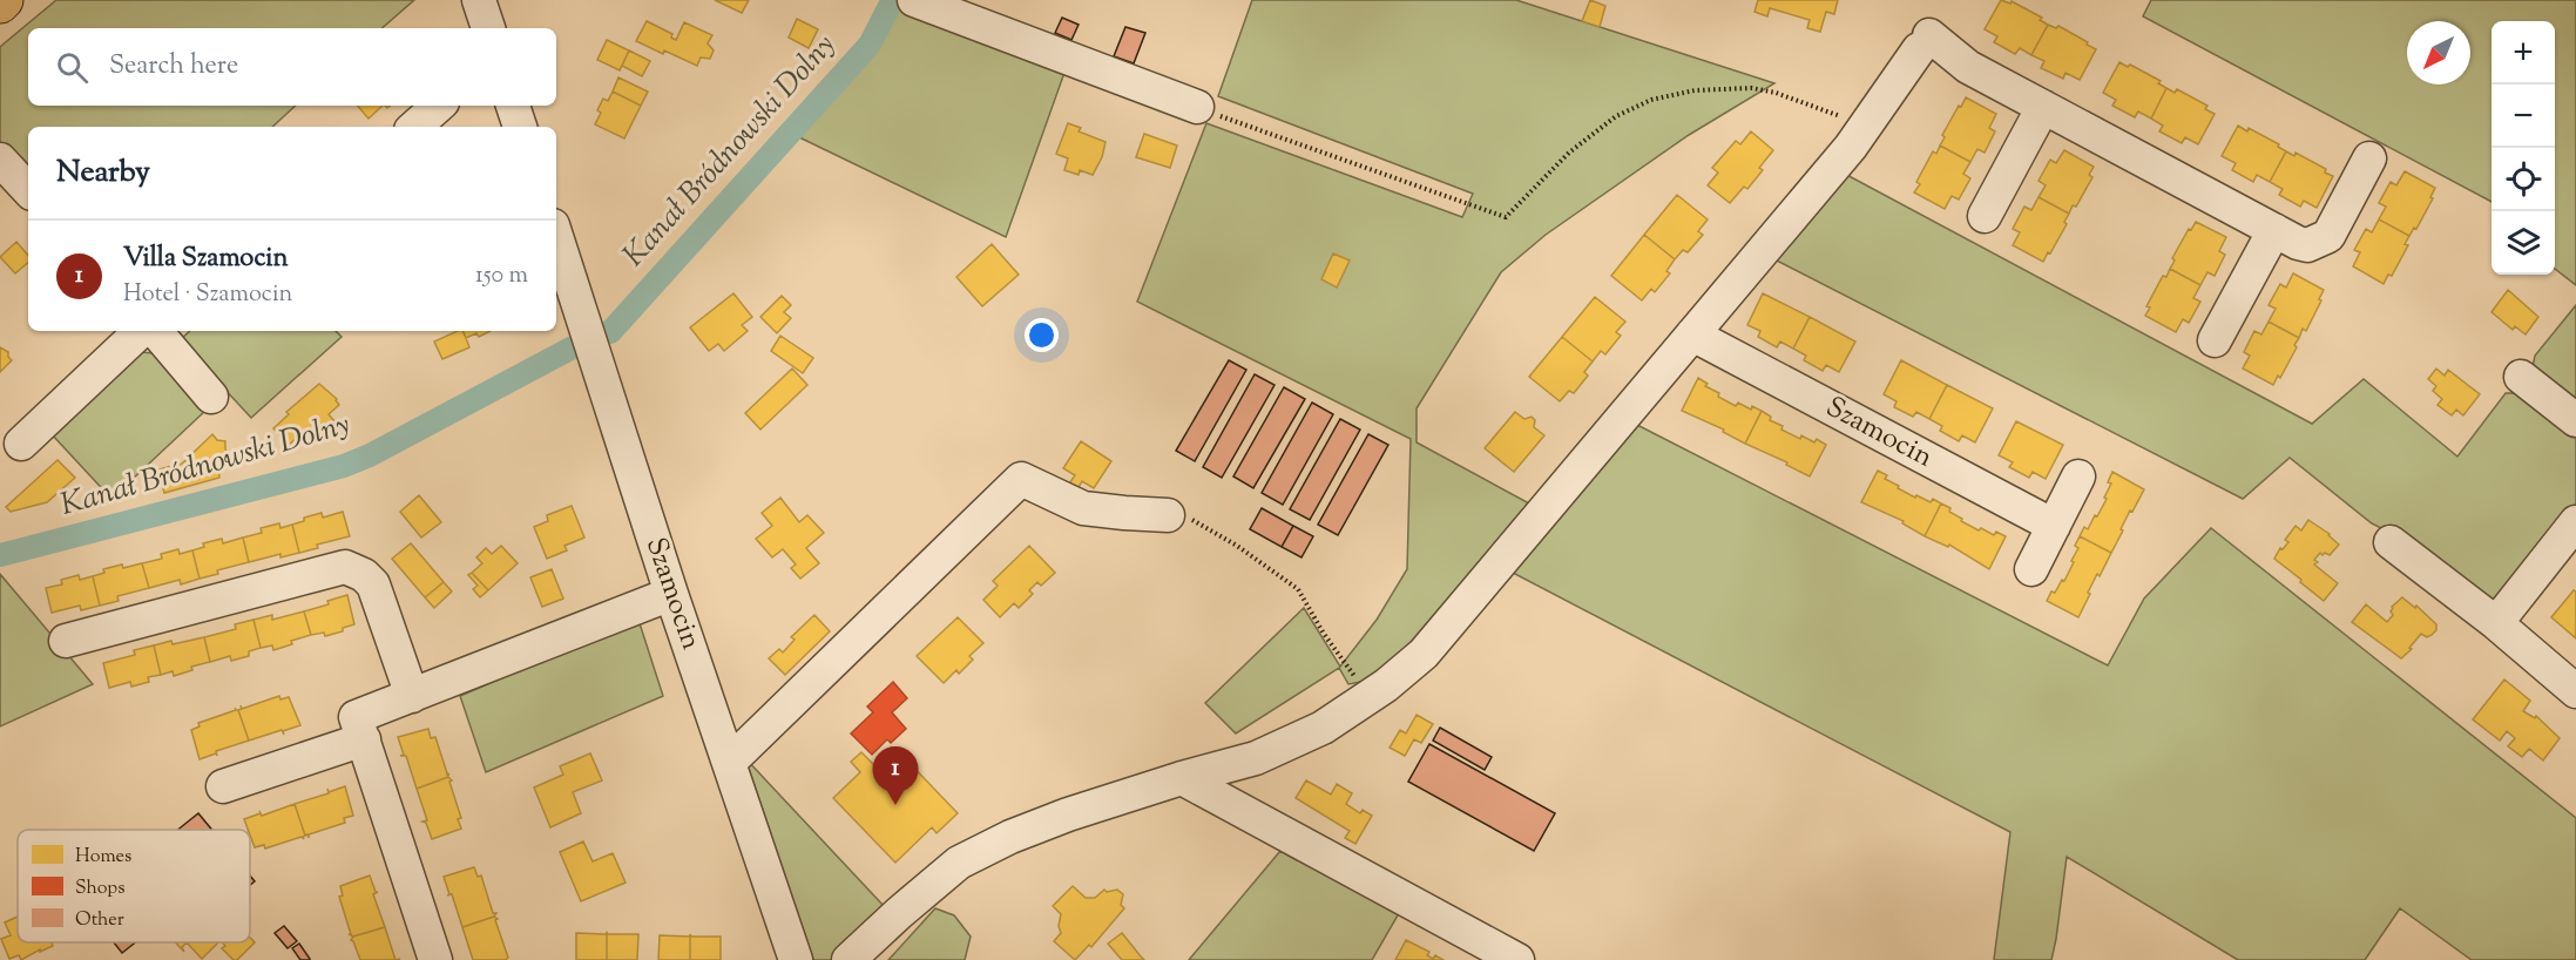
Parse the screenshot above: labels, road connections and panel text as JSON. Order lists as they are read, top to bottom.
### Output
{
  "streets": {
    "street": ["Szamocin"]
  },
  "water": ["Kanał Bródnowski Dolny"],
  "legend": ["Homes", "Shops", "Other"],
  "north": "bottom left",
  "page": {
    "map_buttons": ["+", "−"],
    "search": "Search here",
    "heading": "Nearby",
    "list": [
      {
        "mark": "1",
        "name": "Villa Szamocin",
        "note": "Hotel · Szamocin",
        "value": "150 m"
      }
    ],
    "pins": "1"
  }
}
